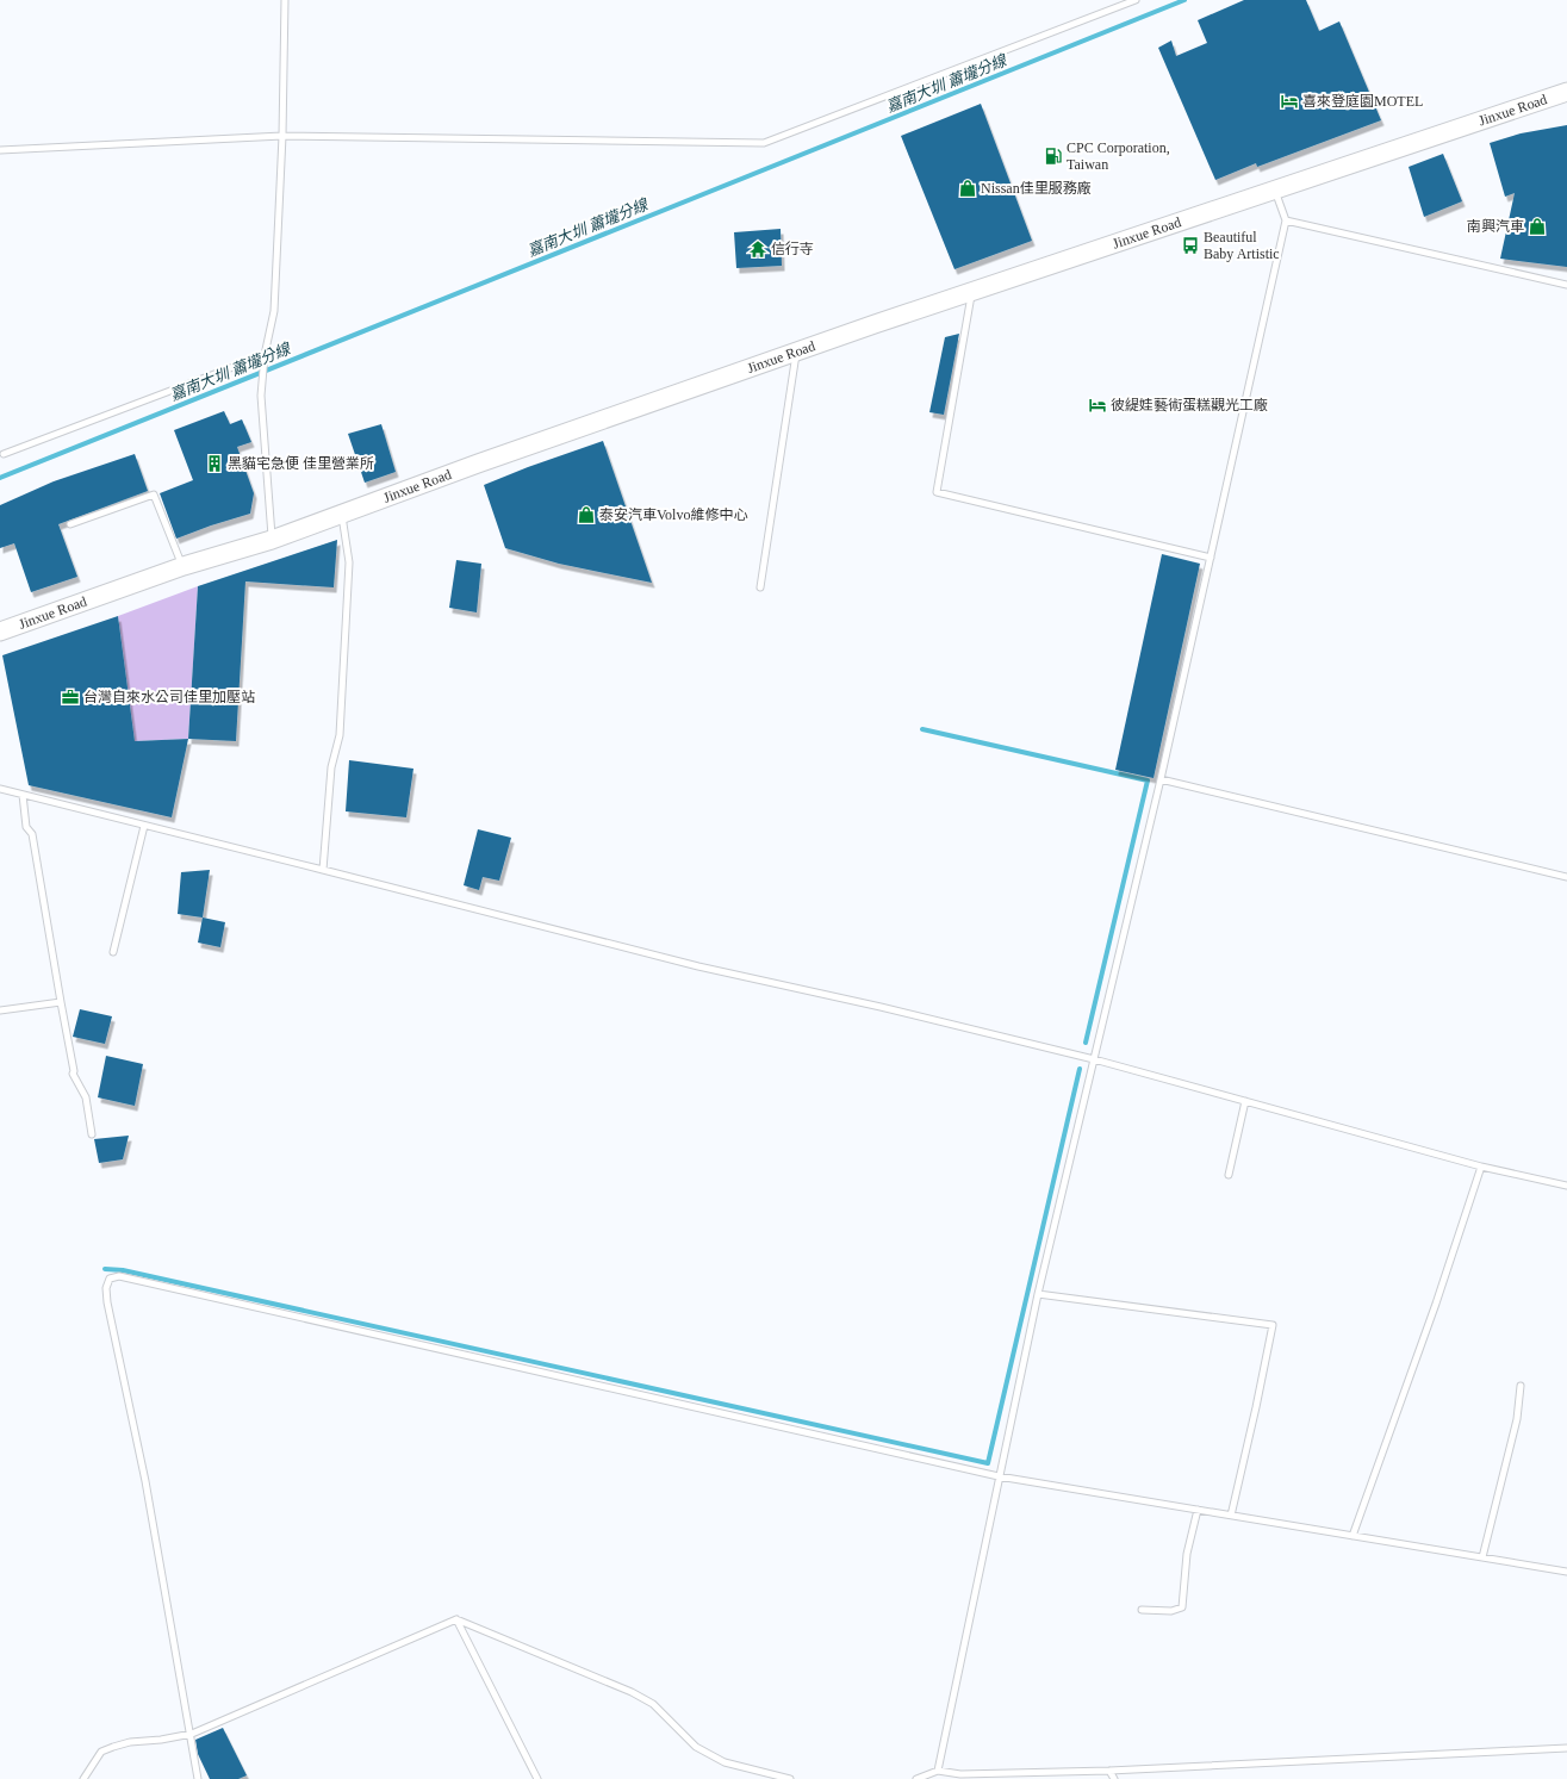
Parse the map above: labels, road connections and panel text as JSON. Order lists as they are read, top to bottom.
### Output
{
  "streets": {
    "main road": ["Jinxue Road"]
  },
  "water": ["嘉南大圳 蕭壠分線"],
  "places": {
    "hotel": ["喜來登庭園MOTEL", "彼緹娃藝術蛋糕觀光工廠"],
    "fuel station": ["CPC Corporation, Taiwan"],
    "shop": ["Nissan佳里服務廠", "南興汽車", "泰安汽車Volvo維修中心"],
    "bus stop": ["Beautiful Baby Artistic"],
    "temple": ["信行寺"],
    "building": ["黑貓宅急便 佳里營業所"],
    "office": ["台灣自來水公司佳里加壓站"]
  }
}
